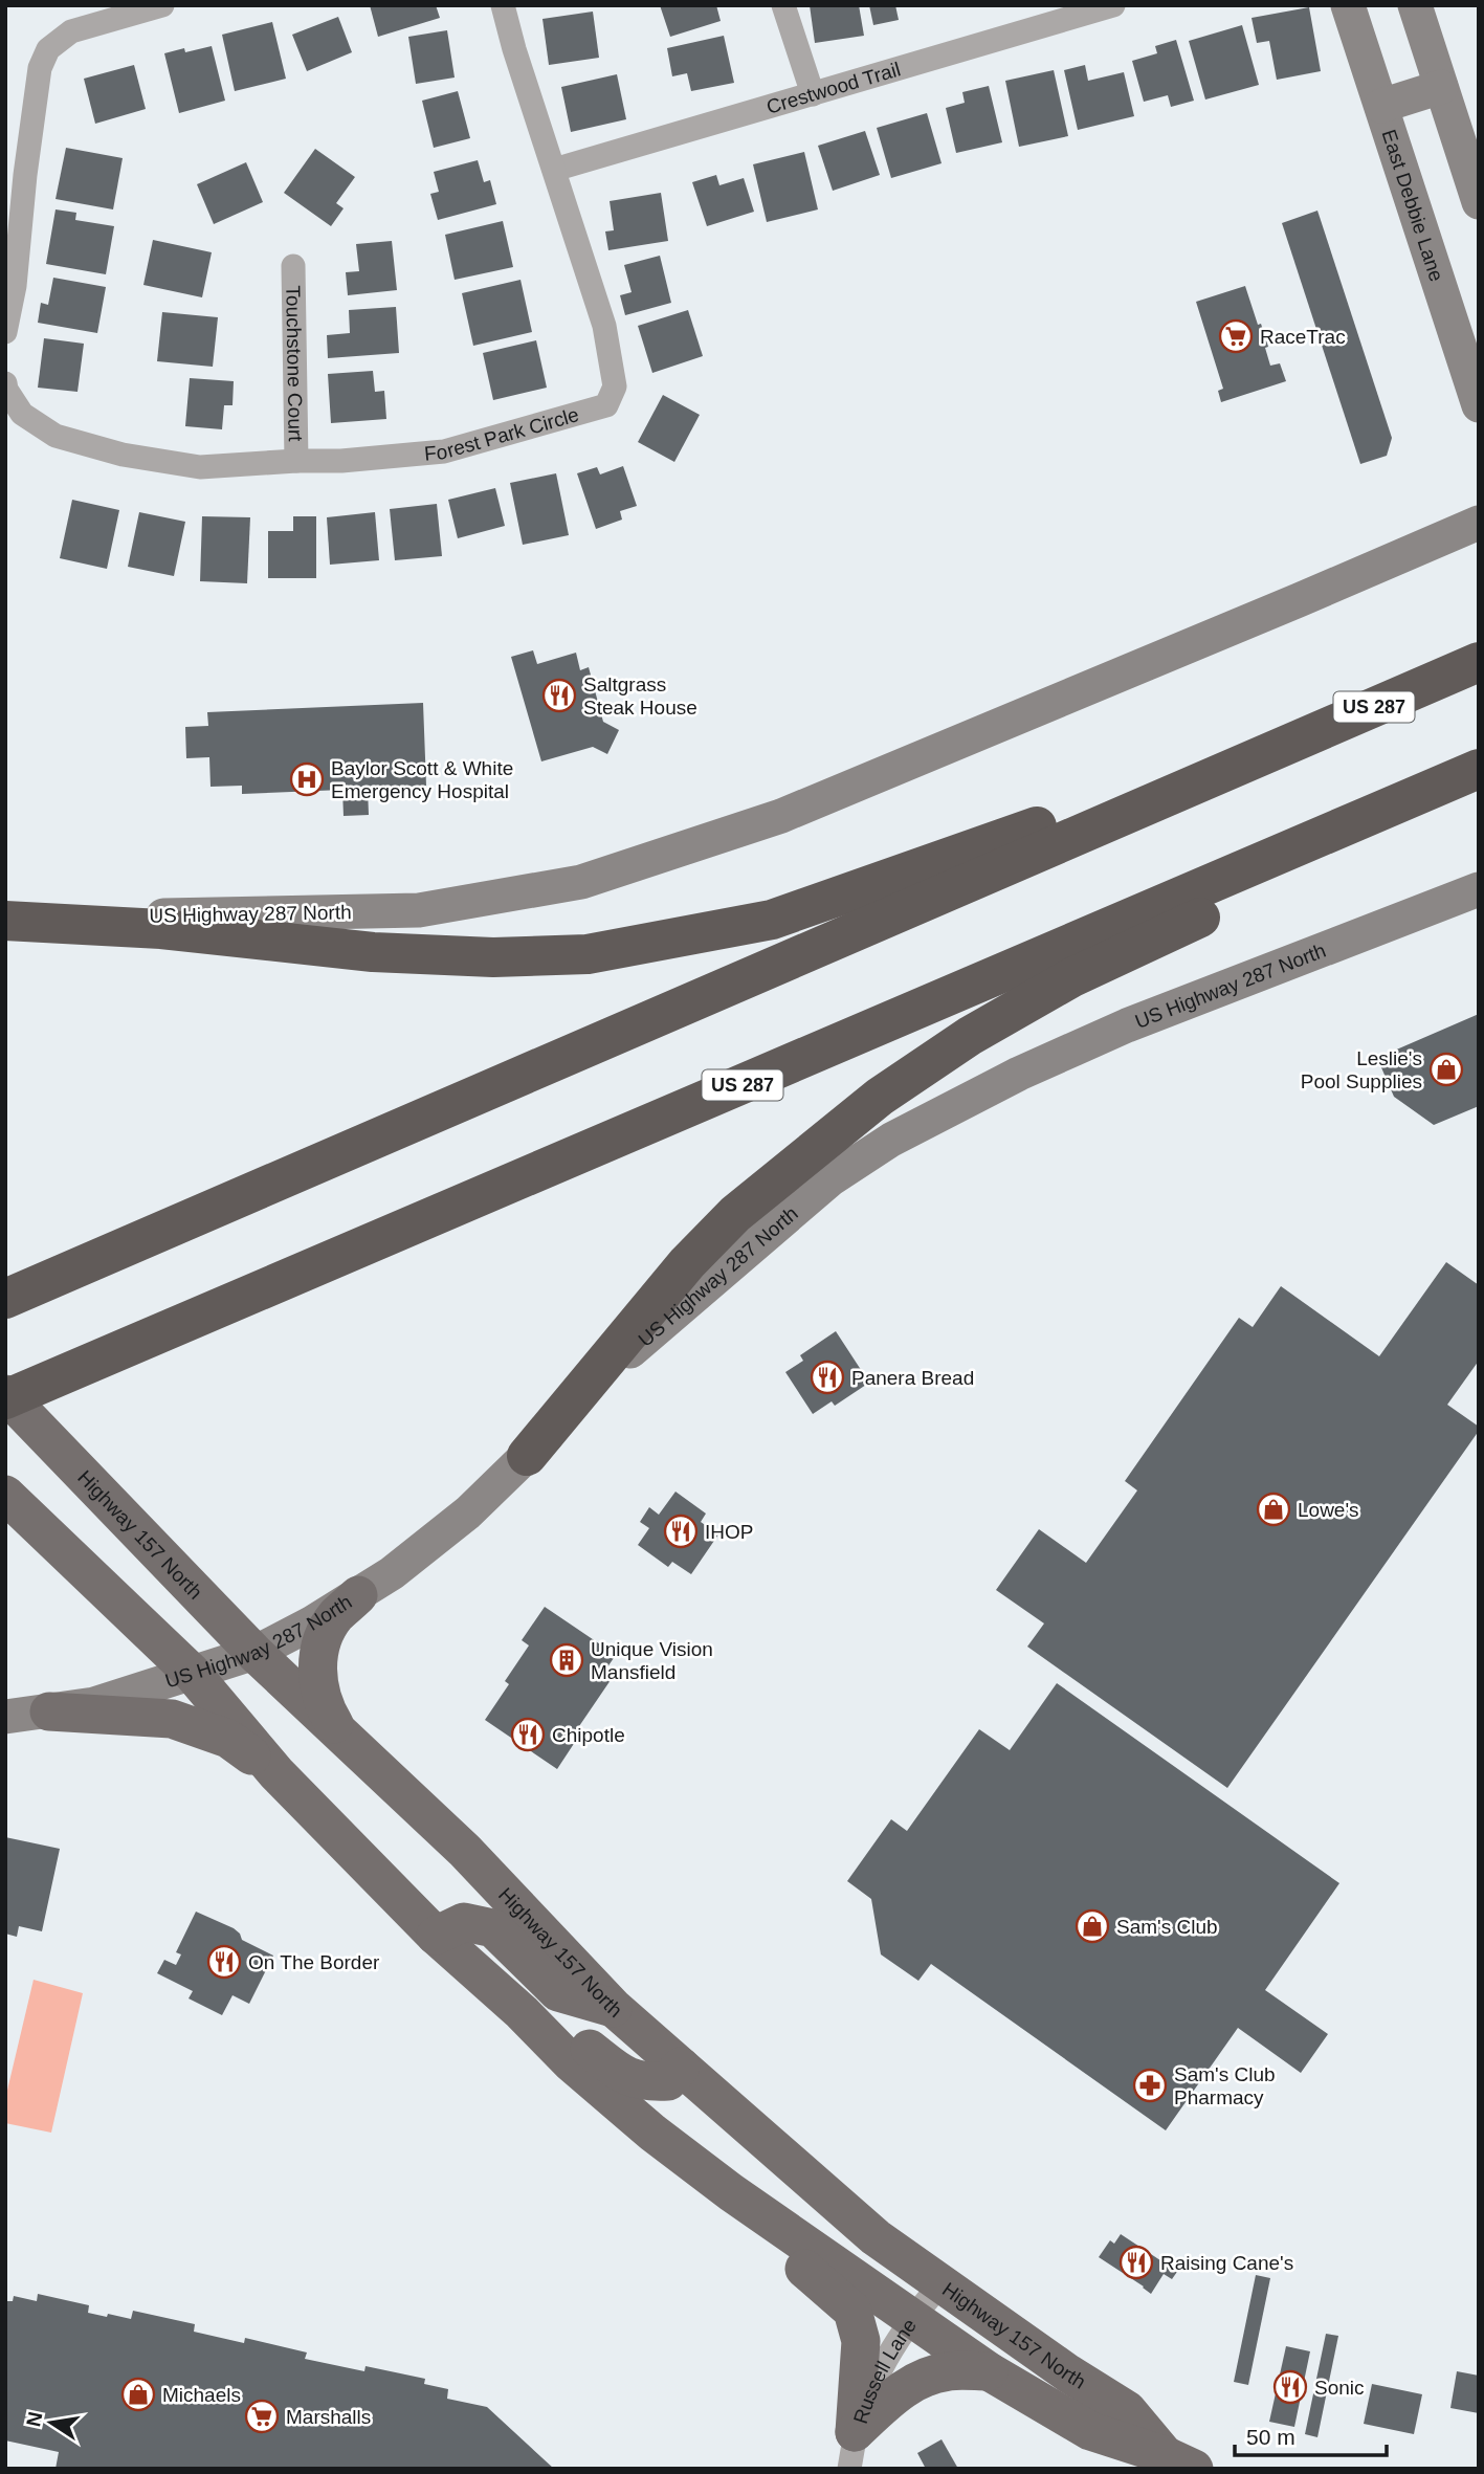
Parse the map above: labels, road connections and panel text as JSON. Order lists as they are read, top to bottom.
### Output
{
  "streets": {
    "highway": ["US 287"],
    "main road": ["East Debbie Lane", "US Highway 287 North", "Highway 157 North"],
    "street": [
      "Crestwood Trail",
      "Touchstone Court",
      "Forest Park Circle",
      "Russell Lane"
    ]
  },
  "crossings": [
    ["Crestwood Trail", "Forest Park Circle"],
    ["Touchstone Court", "Forest Park Circle"],
    ["US 287", "Highway 157 North"],
    ["US Highway 287 North", "Highway 157 North"],
    ["Highway 157 North", "Russell Lane"]
  ],
  "places": {
    "supermarket": ["RaceTrac", "Marshalls"],
    "restaurant": [
      "Saltgrass Steak House",
      "Panera Bread",
      "IHOP",
      "Chipotle",
      "On The Border",
      "Raising Cane's",
      "Sonic"
    ],
    "hospital": ["Baylor Scott & White Emergency Hospital"],
    "shop": [
      "Leslie's Pool Supplies",
      "Lowe's",
      "Sam's Club",
      "Michaels"
    ],
    "building": ["Unique Vision Mansfield"],
    "pharmacy": ["Sam's Club Pharmacy"]
  },
  "scale_bar": "50 m",
  "north": "left"
}
